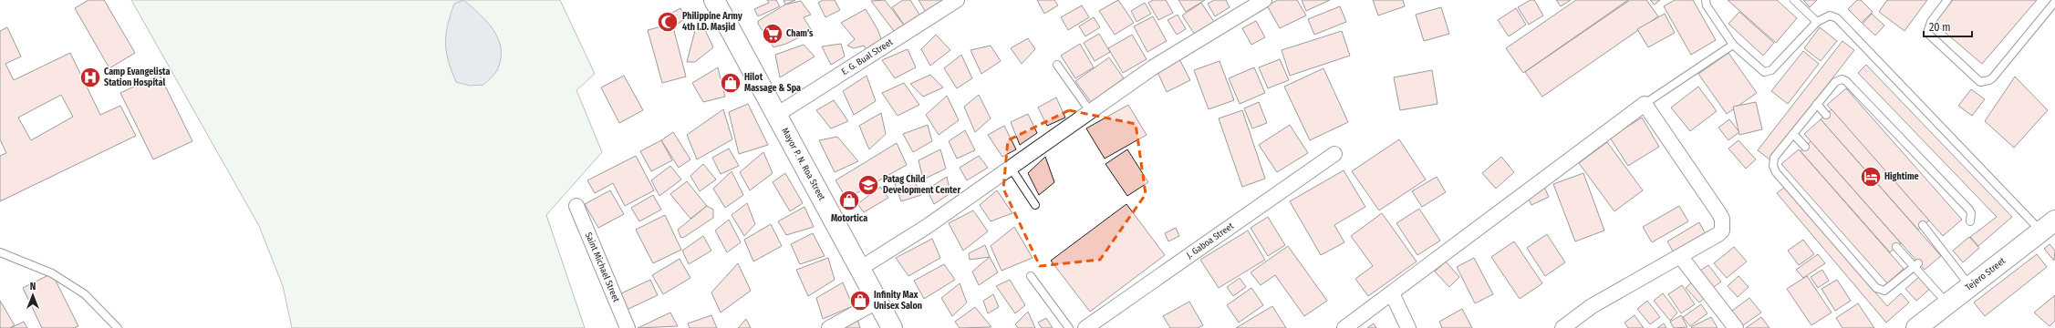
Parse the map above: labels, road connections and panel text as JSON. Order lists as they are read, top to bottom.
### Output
{
  "streets": {
    "main road": ["Mayor P. N. Roa Street", "Tejero Street"],
    "street": ["E. G. Bual Street", "J. Gaboa Street", "Saint Michael Street"]
  },
  "crossings": [
    ["E. G. Bual Street", "Mayor P. N. Roa Street"]
  ],
  "places": {
    "mosque": ["Philippine Army 4th I.D. Masjid"],
    "supermarket": ["Cham’s"],
    "hospital": ["Camp Evangelista Station Hospital"],
    "shop": ["Hilot Massage & Spa", "Motortica", "Infinity Max Unisex Salon"],
    "hotel": ["Hightime"],
    "school or university": ["Patag Child Development Center"]
  },
  "scale_bar": "20 m",
  "north": "top"
}
